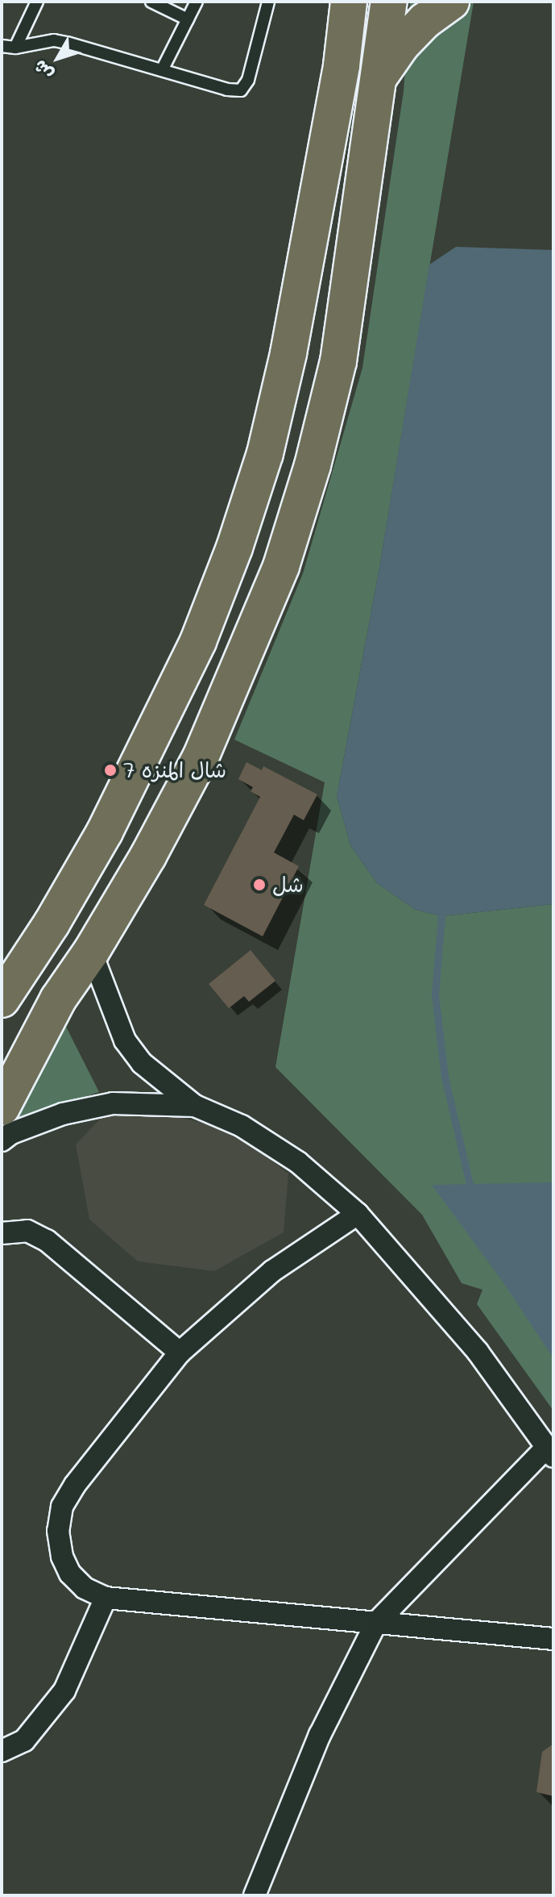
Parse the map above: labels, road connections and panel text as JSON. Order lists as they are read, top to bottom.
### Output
{
  "places": ["شال المنزه 7", "شل"],
  "north": "bottom left"
}
